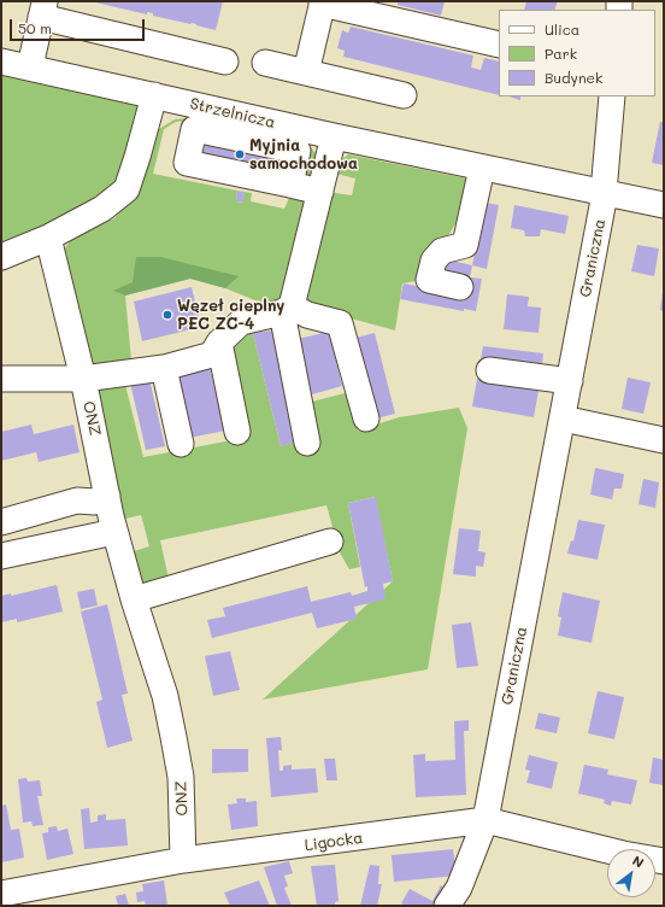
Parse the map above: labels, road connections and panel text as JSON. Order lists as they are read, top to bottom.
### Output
{
  "streets": {
    "street": [
      "Strzelnicza",
      "Graniczna",
      "ONZ",
      "Ligocka"
    ]
  },
  "crossings": [
    ["Strzelnicza", "Graniczna"],
    ["Graniczna", "Ligocka"],
    ["ONZ", "Ligocka"]
  ],
  "places": ["Myjnia samochodowa", "Węzeł cieplny PEC ZC-4"],
  "legend": ["Ulica", "Park", "Budynek"],
  "scale_bar": "50 m",
  "north": "top right"
}
